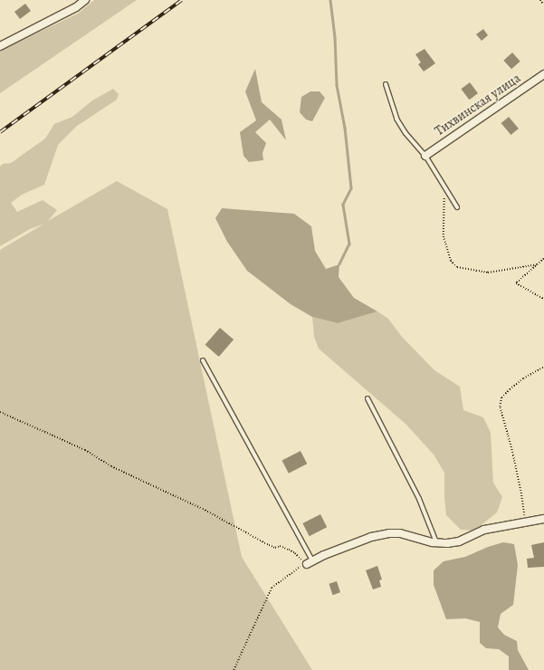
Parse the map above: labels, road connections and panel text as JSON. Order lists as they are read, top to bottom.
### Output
{
  "streets": {
    "street": ["Тихвинская улица"]
  }
}
